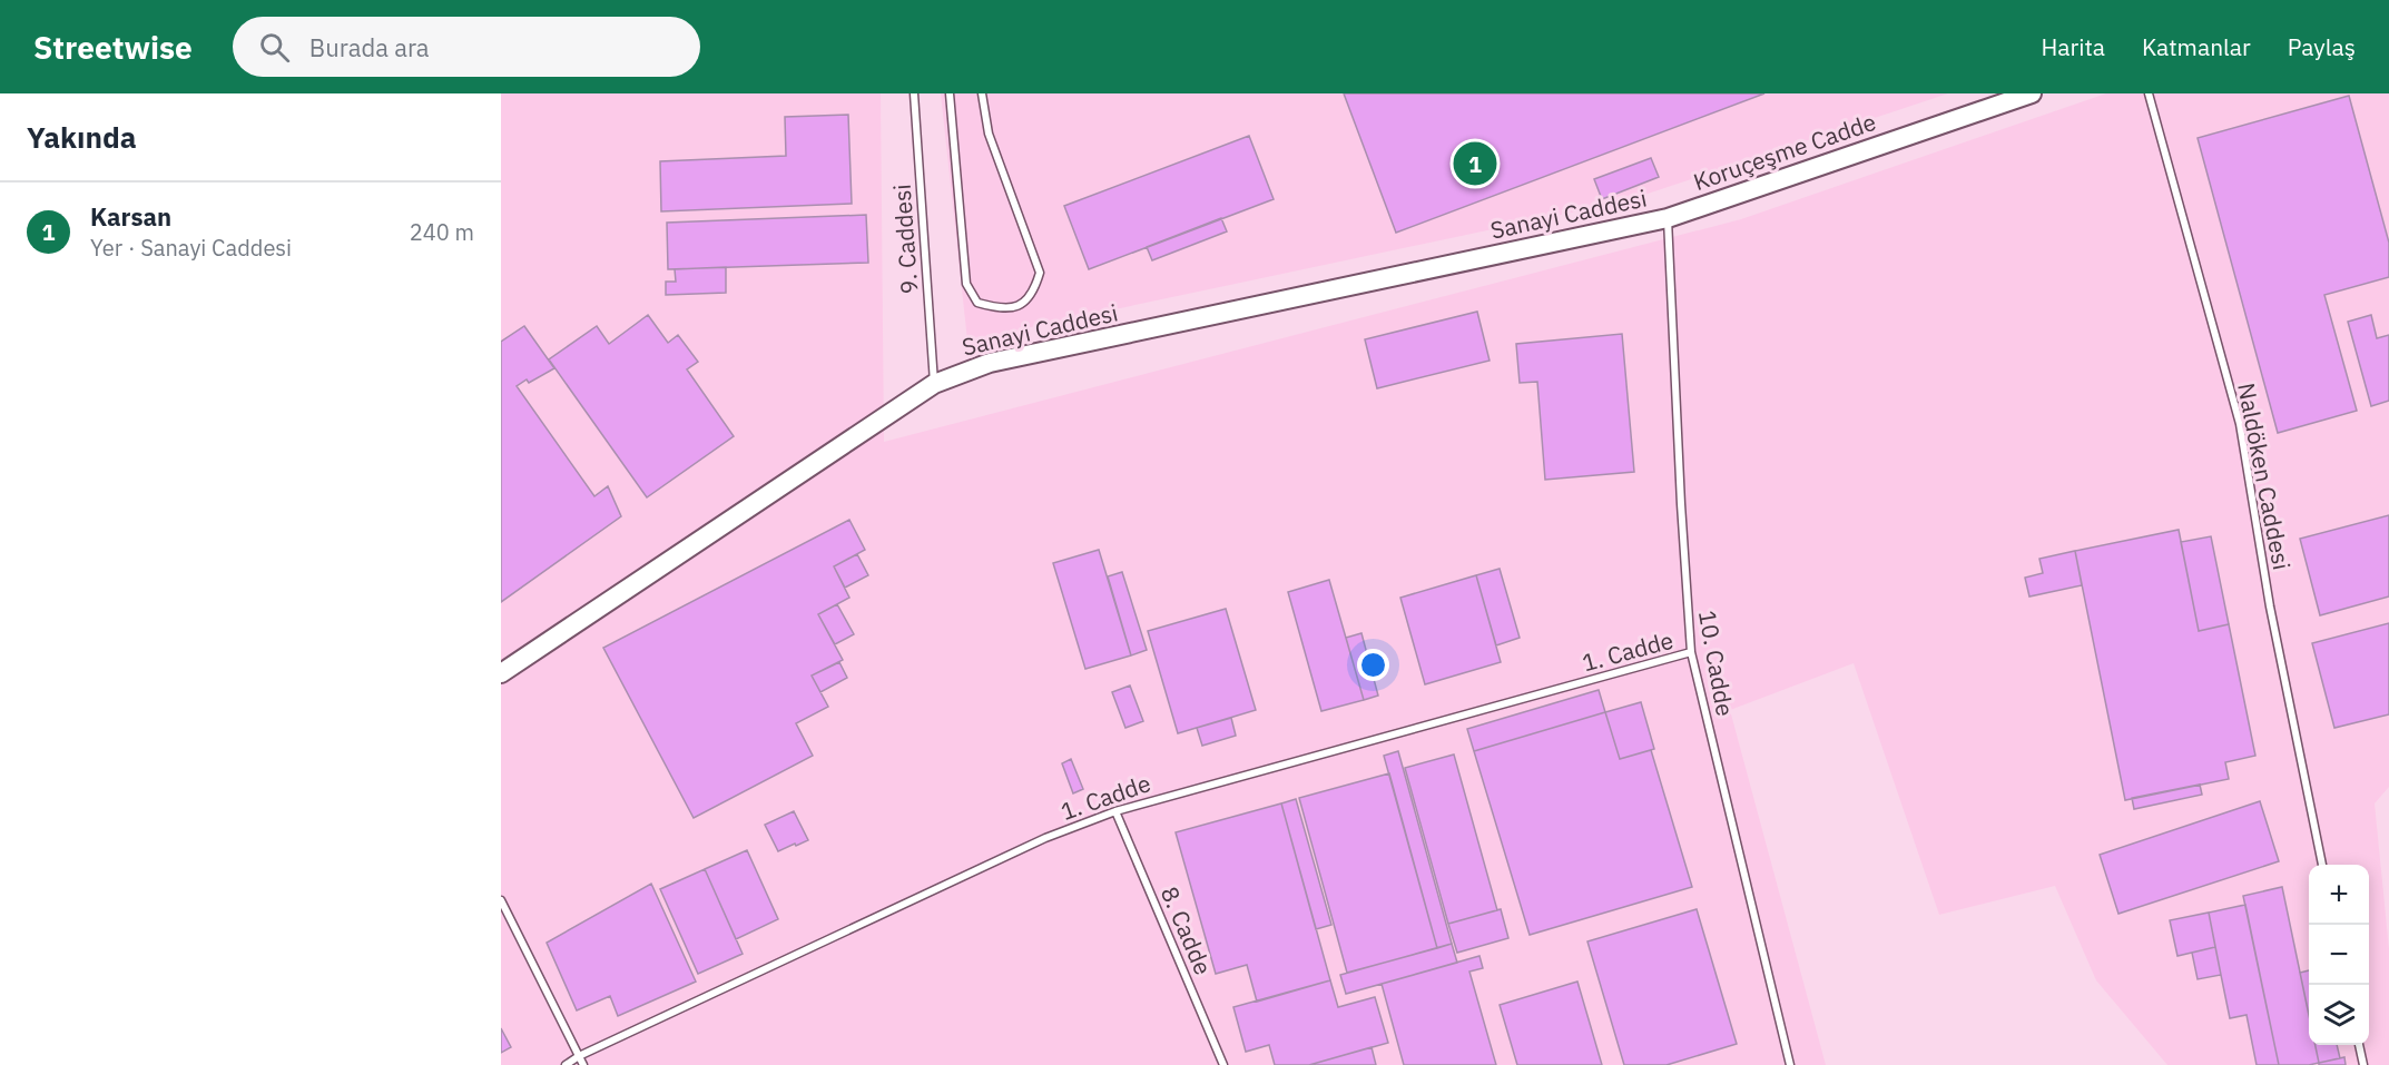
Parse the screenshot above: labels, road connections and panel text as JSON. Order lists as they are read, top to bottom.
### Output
{
  "streets": {
    "street": ["Koruçeşme Cadde", "Sanayi Caddesi"],
    "lane": [
      "9. Caddesi",
      "Naldöken Caddesi",
      "1. Cadde",
      "10. Cadde",
      "8. Cadde"
    ]
  },
  "crossings": [
    ["Koruçeşme Cadde", "Sanayi Caddesi"],
    ["Koruçeşme Cadde", "10. Cadde"],
    ["Sanayi Caddesi", "9. Caddesi"],
    ["Sanayi Caddesi", "10. Cadde"],
    ["1. Cadde", "10. Cadde"],
    ["1. Cadde", "8. Cadde"]
  ],
  "page": {
    "header": "Streetwise",
    "search": "Burada ara",
    "nav": ["Harita", "Katmanlar", "Paylaş"],
    "heading": "Yakında",
    "pins": "1",
    "list": [
      {
        "mark": "1",
        "name": "Karsan",
        "note": "Yer · Sanayi Caddesi",
        "value": "240 m"
      }
    ],
    "map_buttons": ["+", "−"]
  }
}
